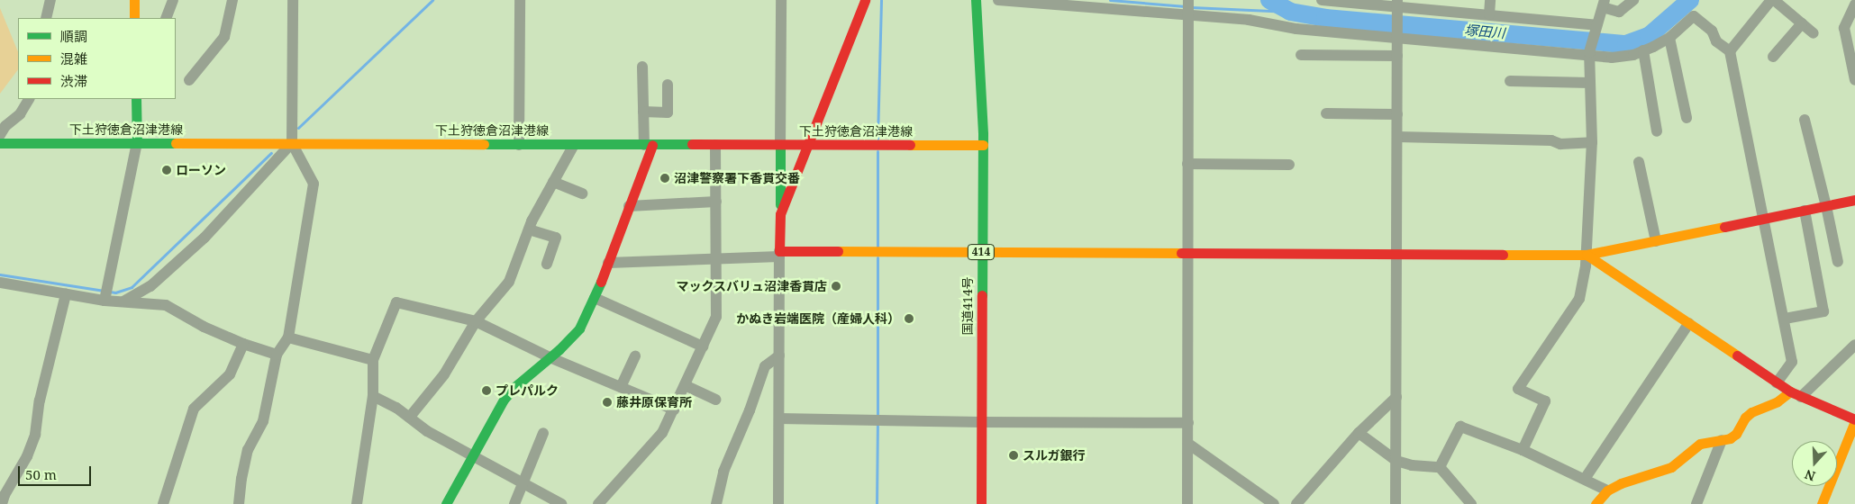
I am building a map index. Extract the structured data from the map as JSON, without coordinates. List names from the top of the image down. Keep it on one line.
{"streets":{"main road":["下土狩徳倉沼津港線","414","国道414号"]},"crossings":[["下土狩徳倉沼津港線","国道414号"]],"water":["塚田川"],"places":["ローソン","沼津警察署下香貫交番","マックスバリュ沼津香貫店","かぬき岩端医院（産婦人科）","プレパルク","藤井原保育所","スルガ銀行"],"legend":["順調","混雑","渋滞"],"scale_bar":"50 m","north":"bottom"}
